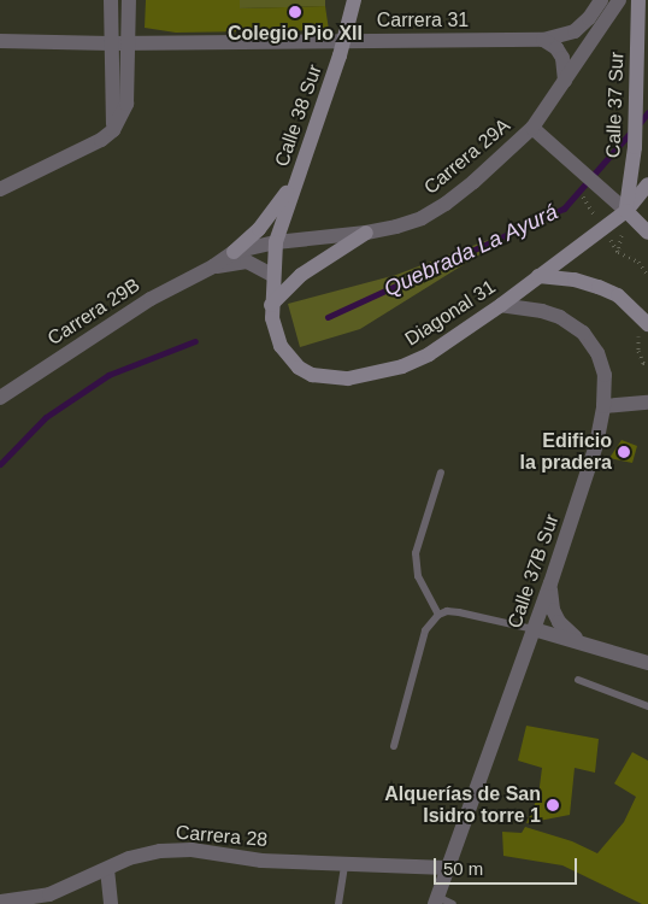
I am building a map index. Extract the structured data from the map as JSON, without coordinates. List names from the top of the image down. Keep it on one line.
{"streets":{"main road":["Calle 37 Sur","Calle 38 Sur","Diagonal 31"],"street":["Carrera 31","Carrera 29A","Carrera 29B","Calle 37B Sur","Carrera 28"]},"crossings":[["Carrera 31","Calle 38 Sur"],["Calle 37 Sur","Diagonal 31"],["Calle 38 Sur","Carrera 29A"],["Calle 38 Sur","Carrera 29B"],["Calle 38 Sur","Diagonal 31"],["Carrera 29A","Carrera 29B"],["Carrera 29A","Diagonal 31"],["Carrera 29B","Diagonal 31"],["Diagonal 31","Calle 37B Sur"],["Calle 37B Sur","Carrera 28"]],"water":["Quebrada La Ayurá"],"places":["Colegio Pio XII","Edificio la pradera","Alquerías de San Isidro torre 1"],"scale_bar":"50 m"}
